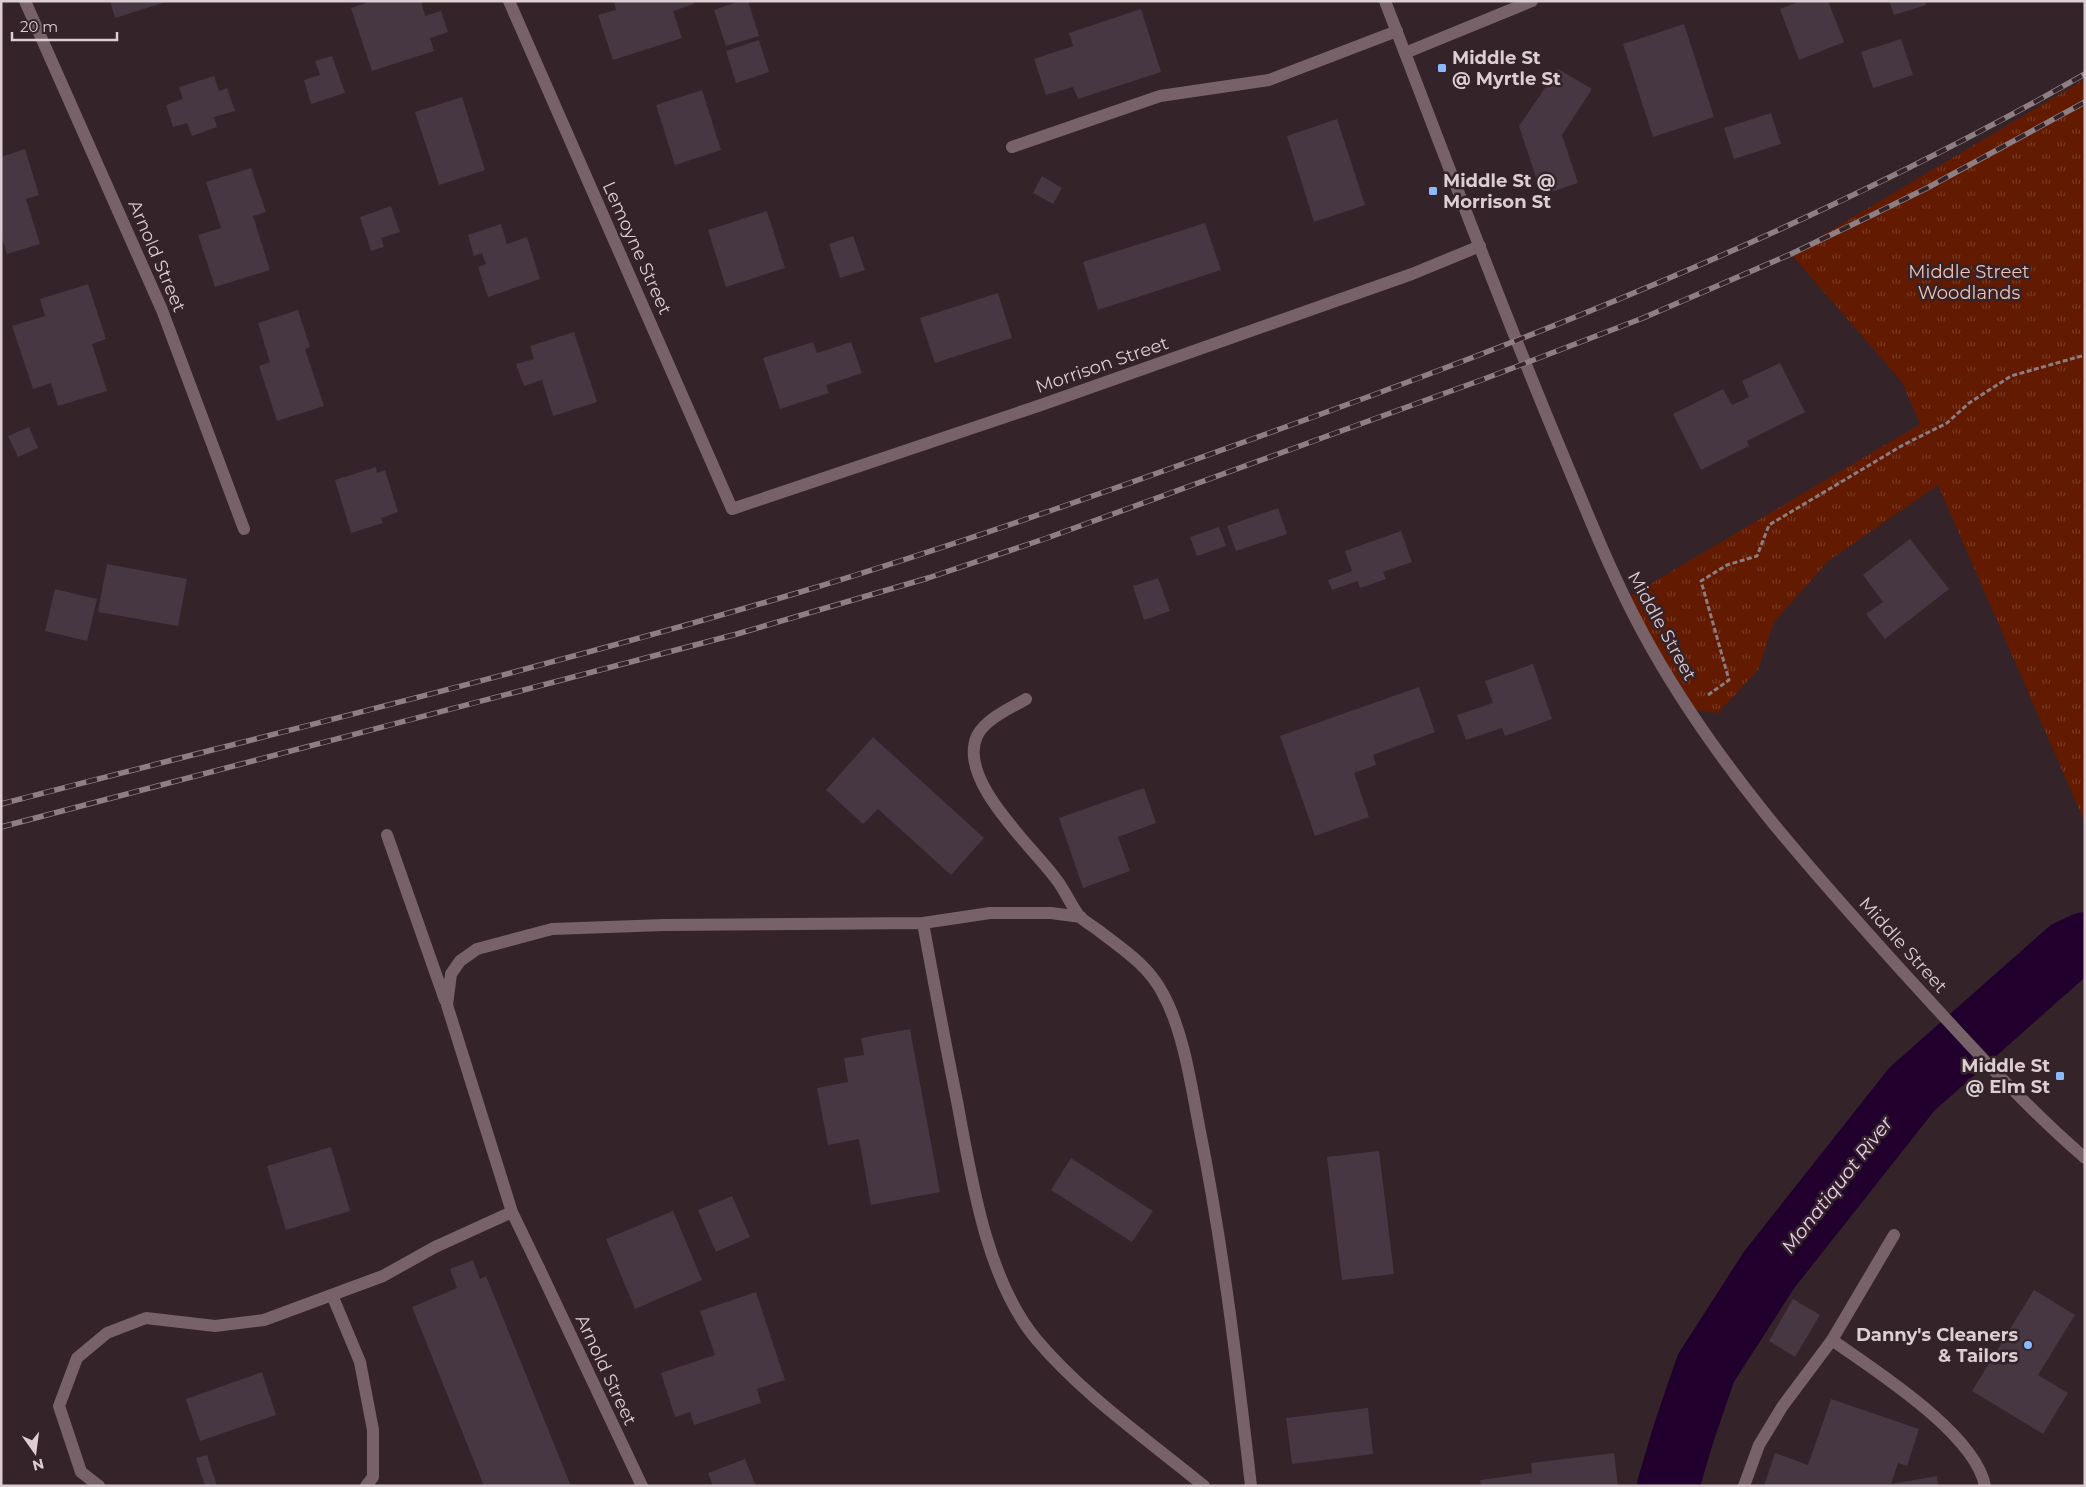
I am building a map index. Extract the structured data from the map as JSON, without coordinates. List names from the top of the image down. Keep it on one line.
{"streets":{"street":["Lemoyne Street","Arnold Street","Morrison Street","Middle Street"]},"crossings":[["Lemoyne Street","Morrison Street"],["Morrison Street","Middle Street"]],"water":["Monatiquot River"],"parks":["Middle Street Woodlands"],"places":{"transit":["Middle St @ Myrtle St","Middle St @ Morrison St","Middle St @ Elm St"],"other":["Danny's Cleaners & Tailors"]},"scale_bar":"20 m","north":"bottom"}
